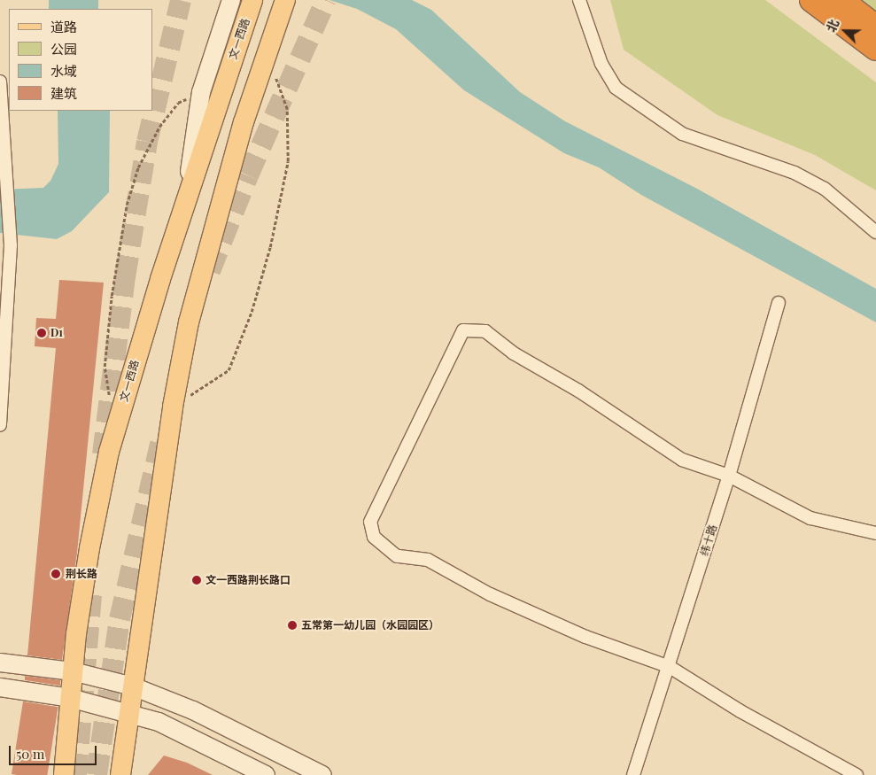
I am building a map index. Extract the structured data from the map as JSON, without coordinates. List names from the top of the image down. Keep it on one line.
{"streets":{"main road":["文一西路"],"street":["纬十路"]},"places":["D1","荆长路","文一西路荆长路口","五常第一幼儿园（水园园区）"],"legend":["道路","公园","水域","建筑"],"scale_bar":"50 m","north":"top left"}
